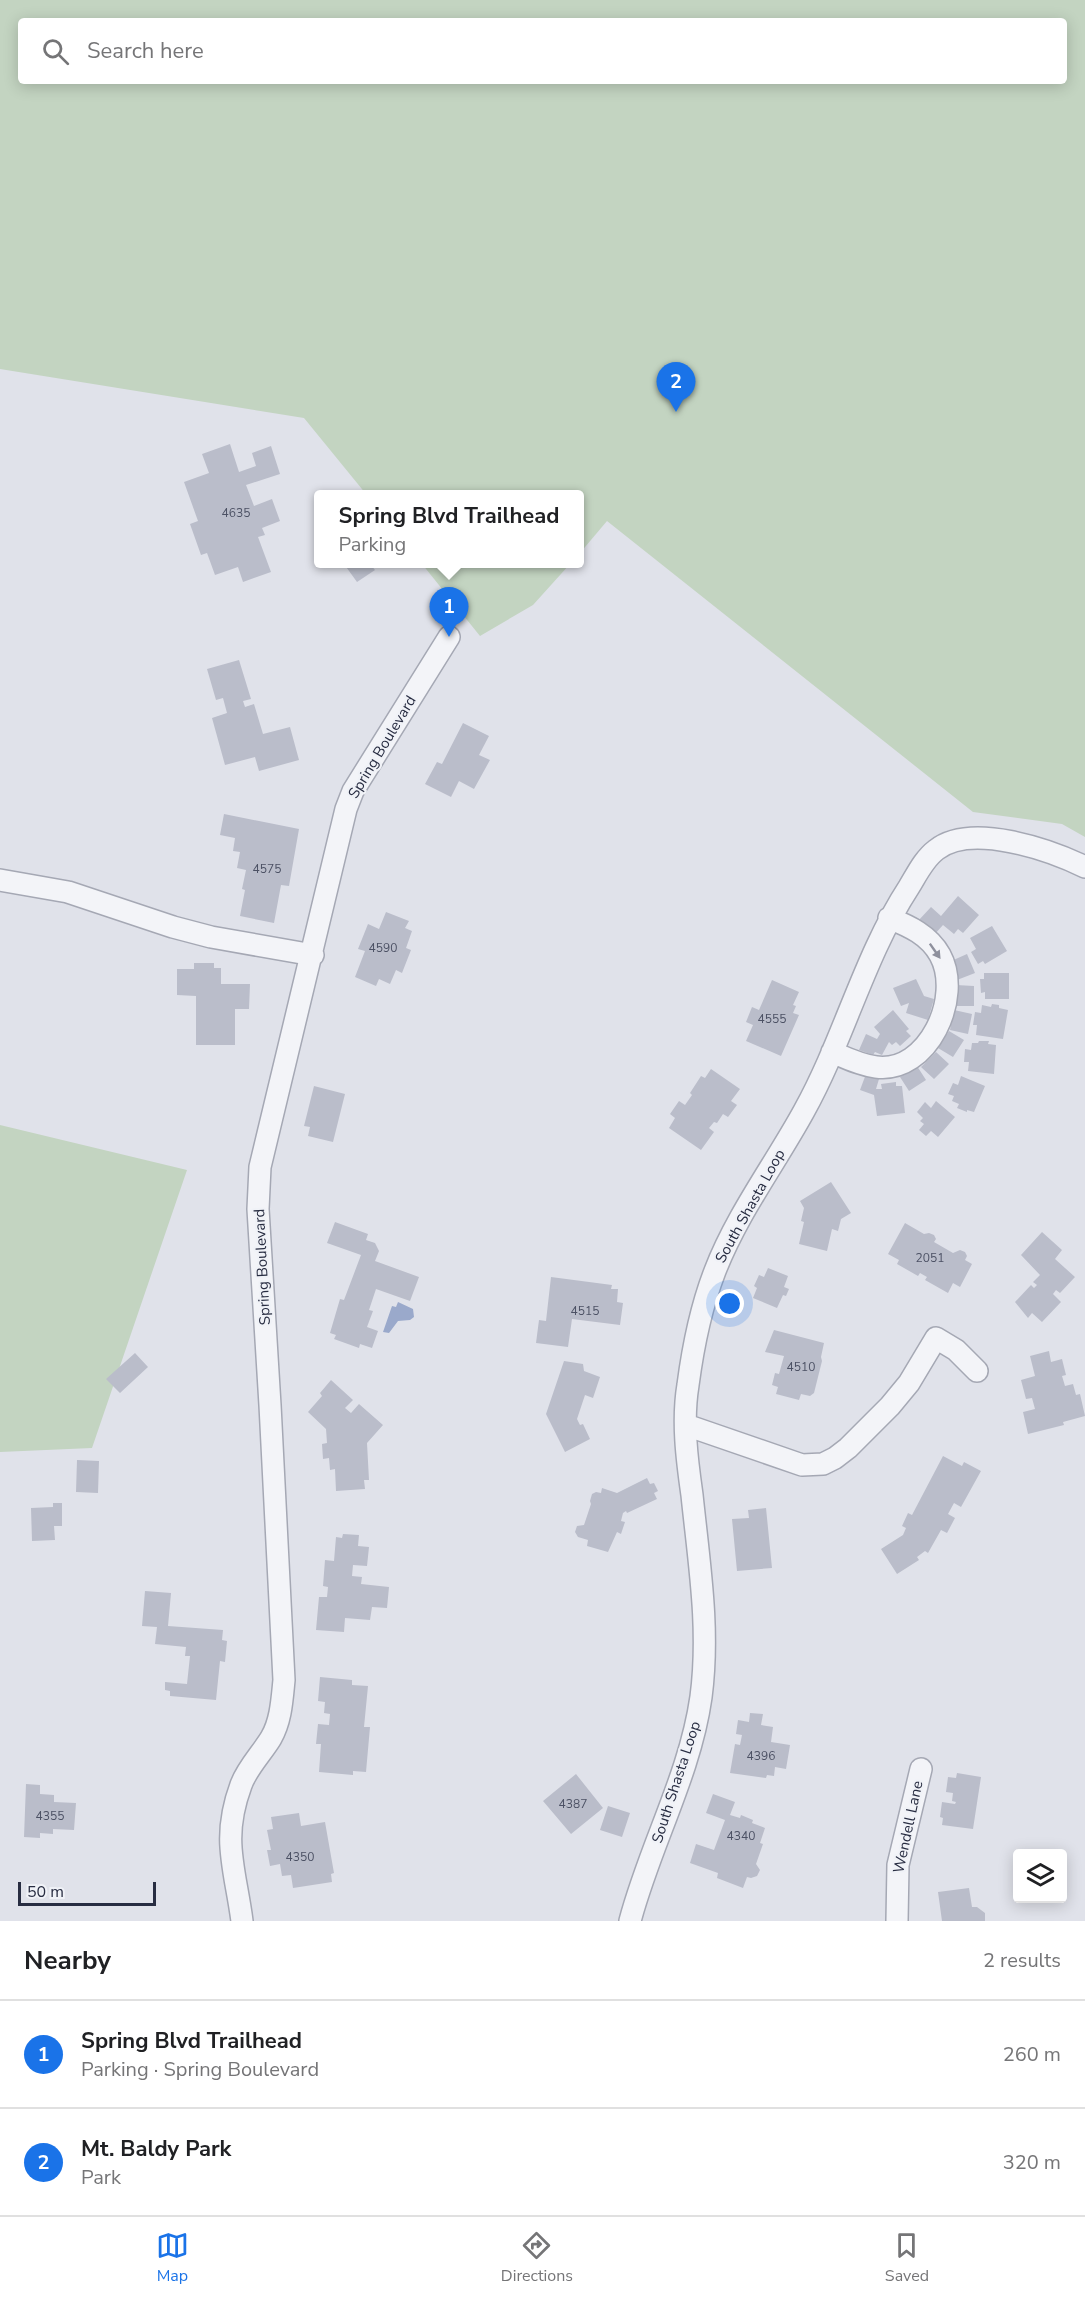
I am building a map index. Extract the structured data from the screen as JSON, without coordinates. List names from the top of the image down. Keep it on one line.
{"streets":{"street":["Spring Boulevard","South Shasta Loop","Wendell Lane"]},"house_numbers":["4635","4575","4590","4555","2051","4515","4510","4396","4387","4355","4340","4350"],"scale_bar":"50 m","page":{"search":"Search here","pins":["2","1"],"popup":["Spring Blvd Trailhead","Parking"],"scale":"50 m","heading":["Nearby","2 results"],"list":[{"mark":"1","name":"Spring Blvd Trailhead","note":"Parking · Spring Boulevard","value":"260 m"},{"mark":"2","name":"Mt. Baldy Park","note":"Park","value":"320 m"}],"nav":["Map","Directions","Saved"]}}
